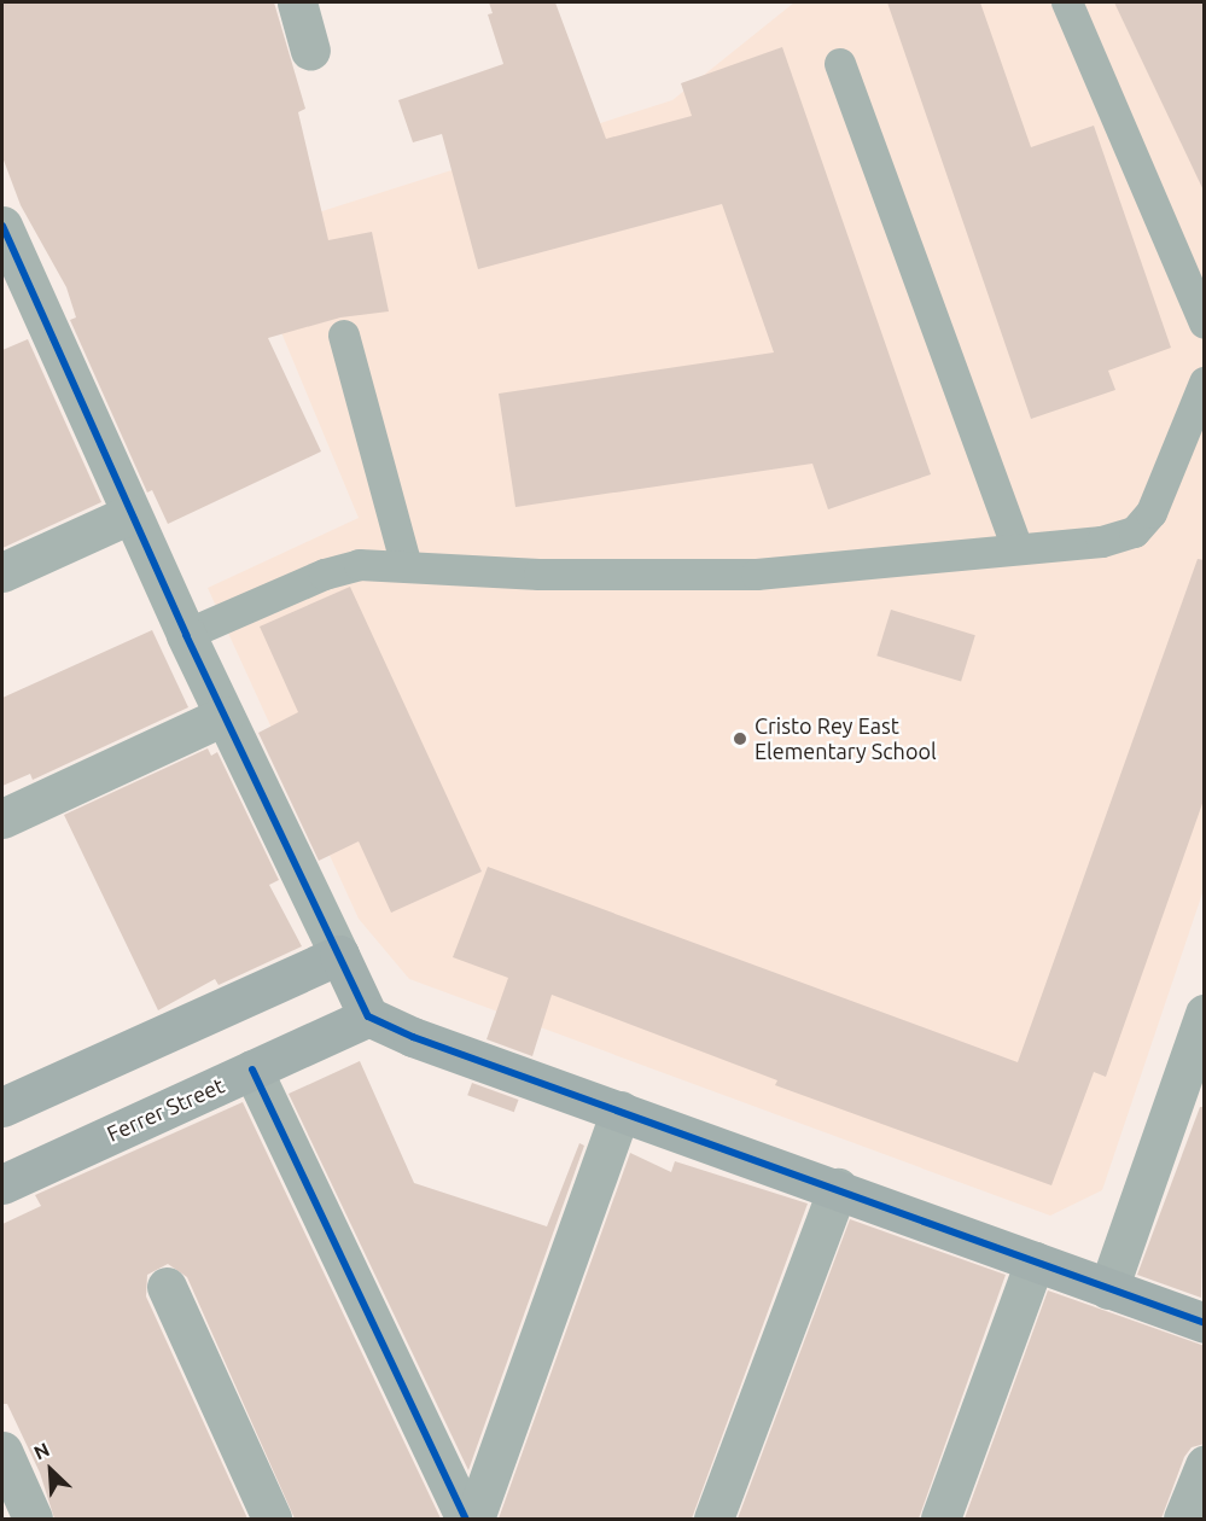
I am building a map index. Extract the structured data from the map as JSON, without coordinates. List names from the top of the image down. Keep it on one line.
{"streets":{"street":["Ferrer Street"]},"places":["Cristo Rey East Elementary School"],"north":"top left"}
